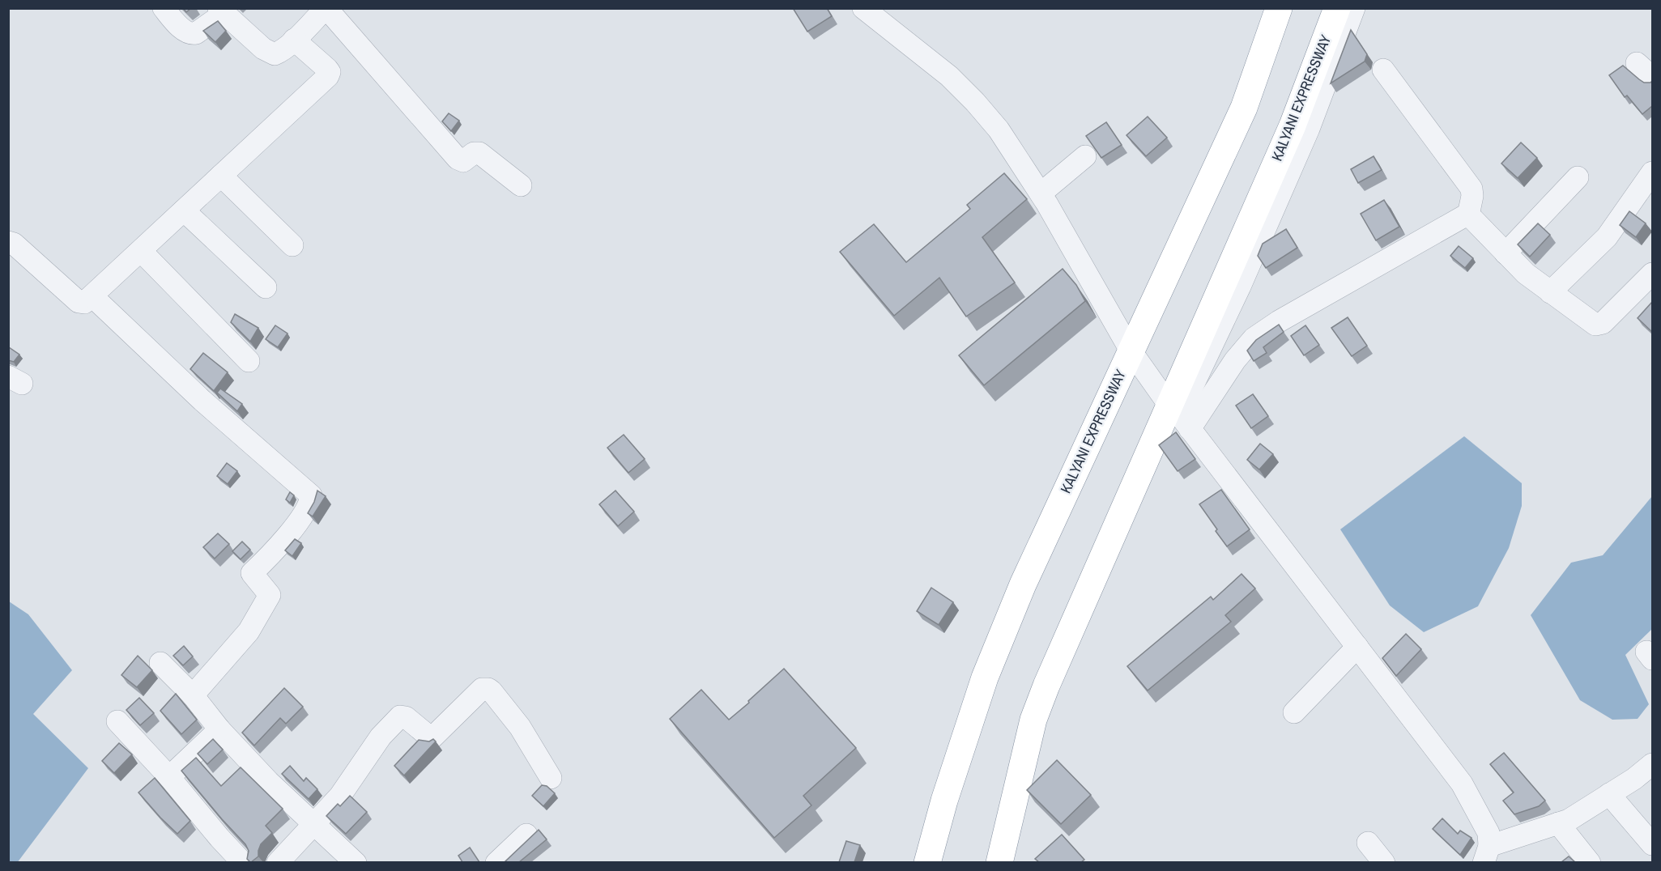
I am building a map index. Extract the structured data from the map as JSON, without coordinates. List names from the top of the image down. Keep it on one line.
{"streets":{"highway":["KALYANI EXPRESSWAY"]}}
